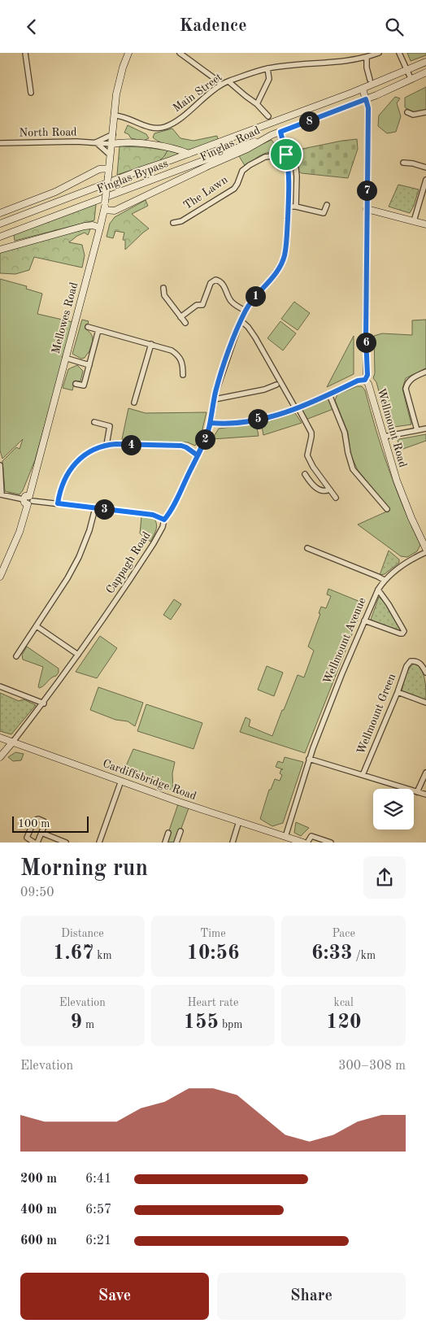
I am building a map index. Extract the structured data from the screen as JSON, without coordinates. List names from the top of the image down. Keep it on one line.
{"streets":{"main road":["Finglas Road","Finglas Bypass","Mellowes Road","Wellmount Road","Cappagh Road","Cardiffsbridge Road"],"street":["Main Street","North Road","The Lawn","Wellmount Avenue","Wellmount Green"]},"crossings":[["Main Street","Mellowes Road"],["North Road","Finglas Road"],["North Road","Mellowes Road"],["Finglas Road","Finglas Bypass"],["Finglas Road","Mellowes Road"],["Finglas Road","Wellmount Road"],["Finglas Road","Cappagh Road"],["The Lawn","Cappagh Road"],["Cappagh Road","Cardiffsbridge Road"],["Wellmount Avenue","Cardiffsbridge Road"]],"scale_bar":"100 m","page":{"header":"Kadence","pins":["8","7","1","6","5","2","4","3"],"scale":"100 m","heading":["Morning run","09:50"],"stats":[["Distance","1.67 km"],["Time","10:56"],["Pace","6:33 /km"],["Elevation","9 m"],["Heart rate","155 bpm"],["kcal","120"]],"chart":["Elevation","300–308 m"],"list":[{"name":"200 m","note":"6:41"},{"name":"400 m","note":"6:57"},{"name":"600 m","note":"6:21"}],"buttons":["Save","Share"]}}
